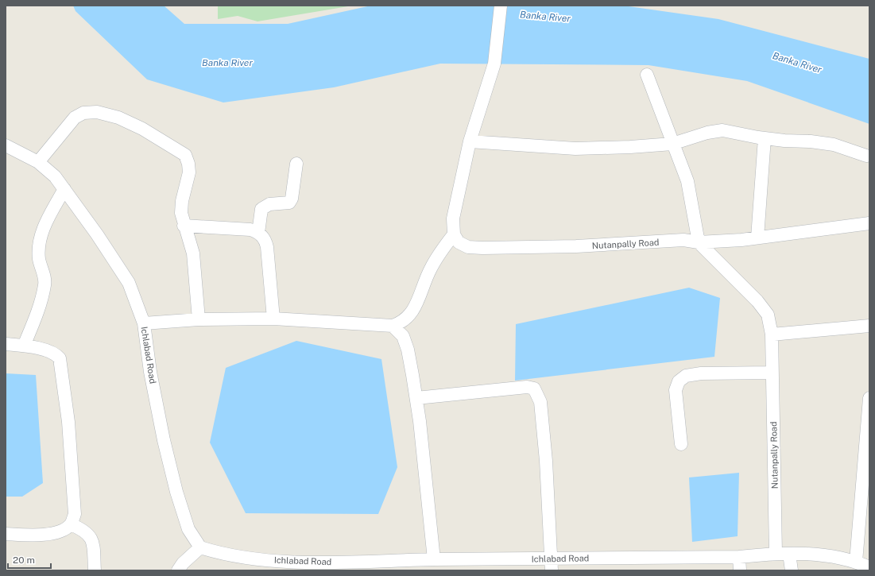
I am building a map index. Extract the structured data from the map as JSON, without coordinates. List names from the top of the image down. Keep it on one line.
{"streets":{"street":["Nutanpally Road","Ichlabad Road"]},"crossings":[["Nutanpally Road","Ichlabad Road"]],"water":["Banka River"],"scale_bar":"20 m"}
